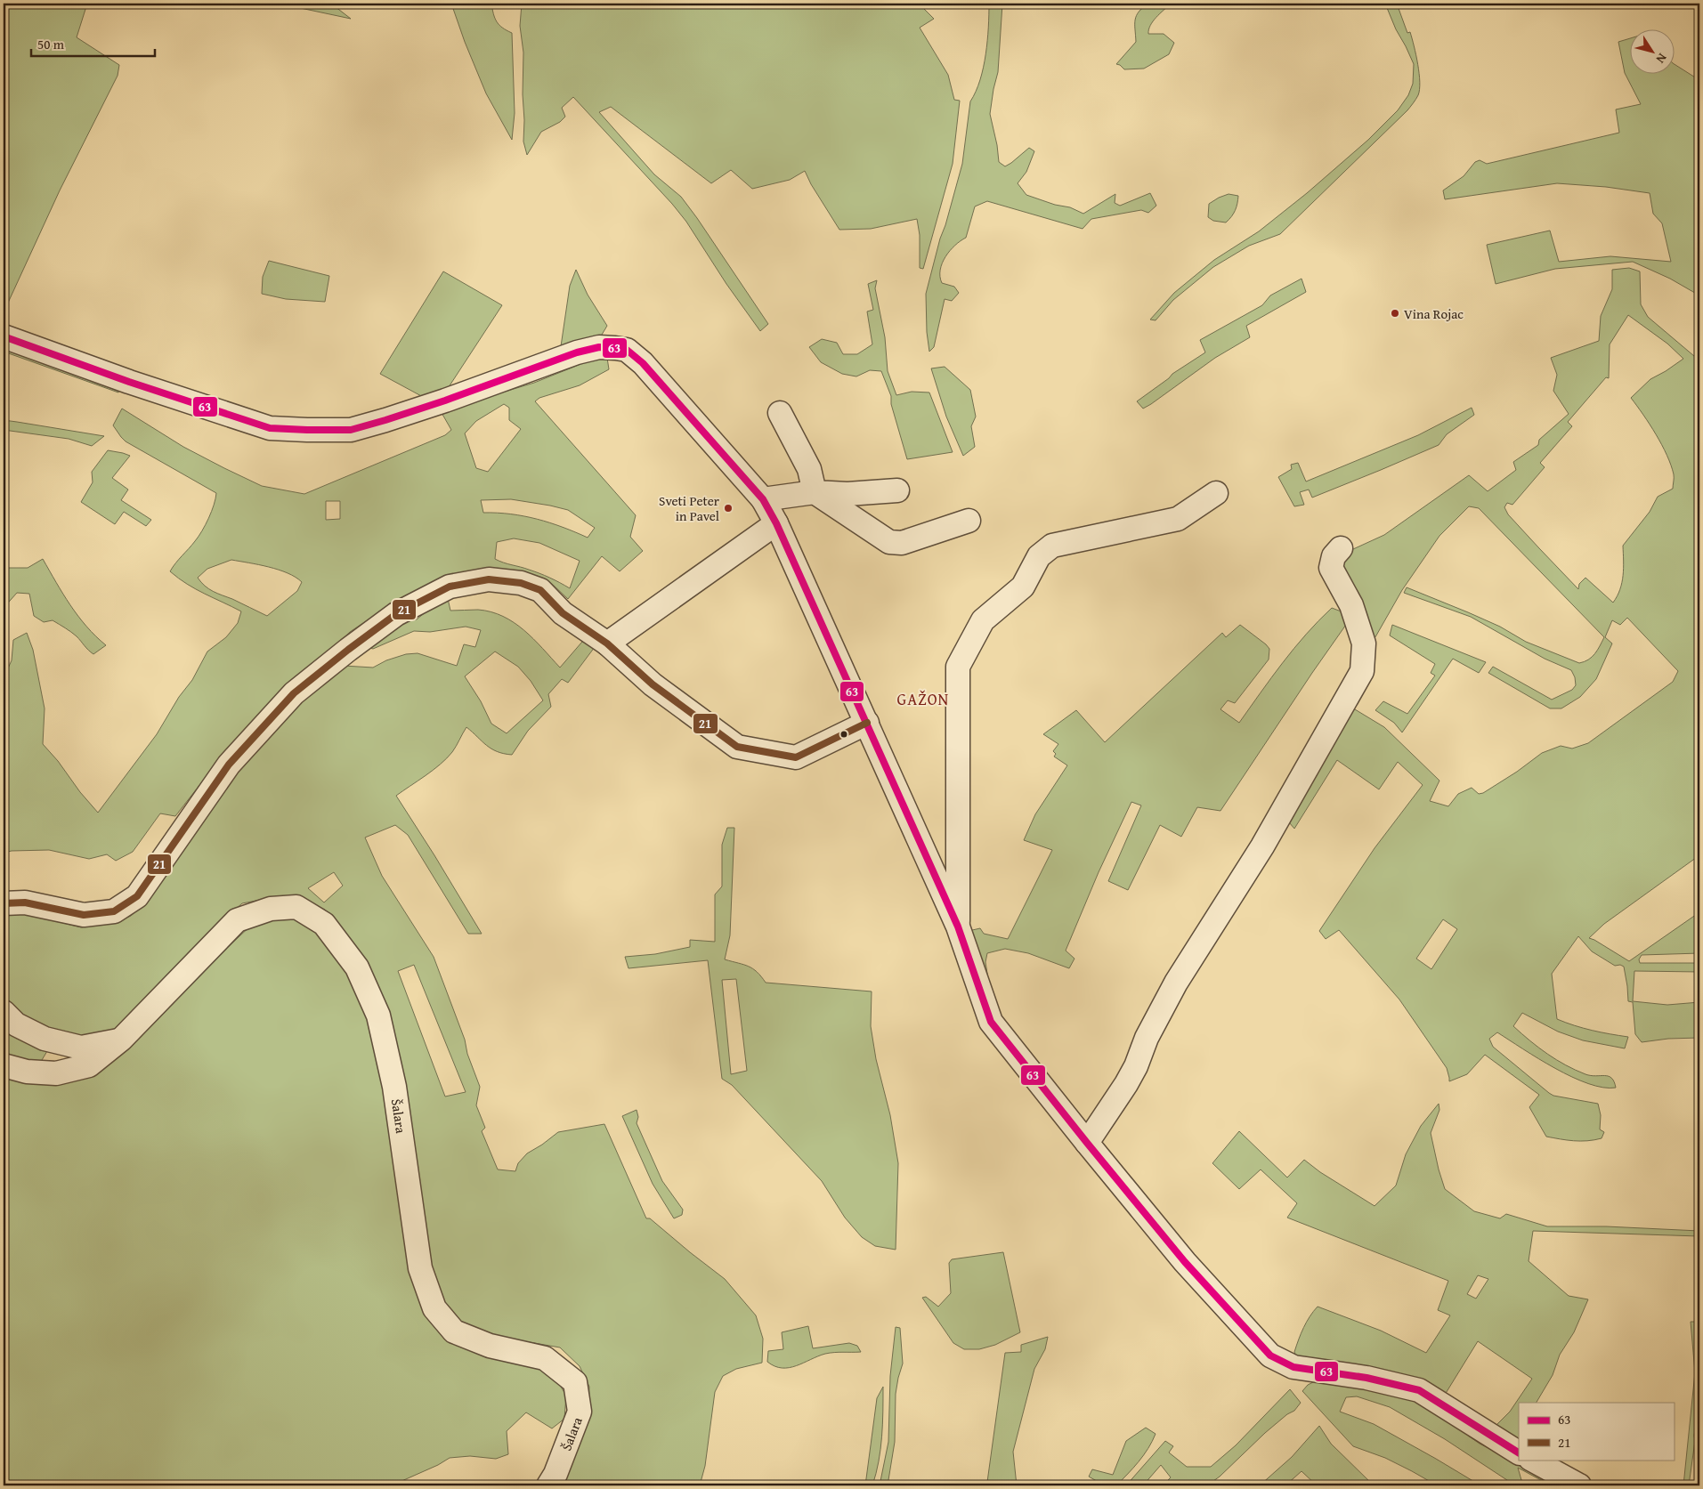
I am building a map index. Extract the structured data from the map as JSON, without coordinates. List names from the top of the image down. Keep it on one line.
{"streets":{"street":["Šalara"]},"districts":["GAŽON"],"places":["Vina Rojac","Sveti Peter in Pavel"],"lines":["transit line 63","transit line 21"],"legend":["63","21"],"scale_bar":"50 m","north":"bottom right"}
